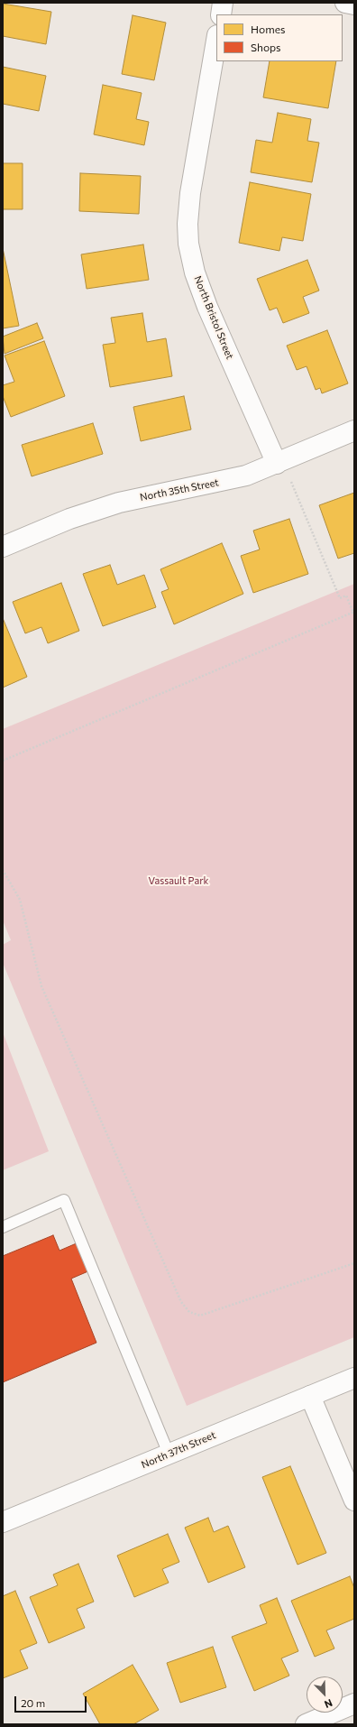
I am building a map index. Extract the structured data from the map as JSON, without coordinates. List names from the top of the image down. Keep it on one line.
{"streets":{"street":["North Bristol Street","North 35th Street","North 37th Street"]},"crossings":[["North Bristol Street","North 35th Street"]],"parks":["Vassault Park"],"legend":["Homes","Shops"],"scale_bar":"20 m","north":"bottom right"}
